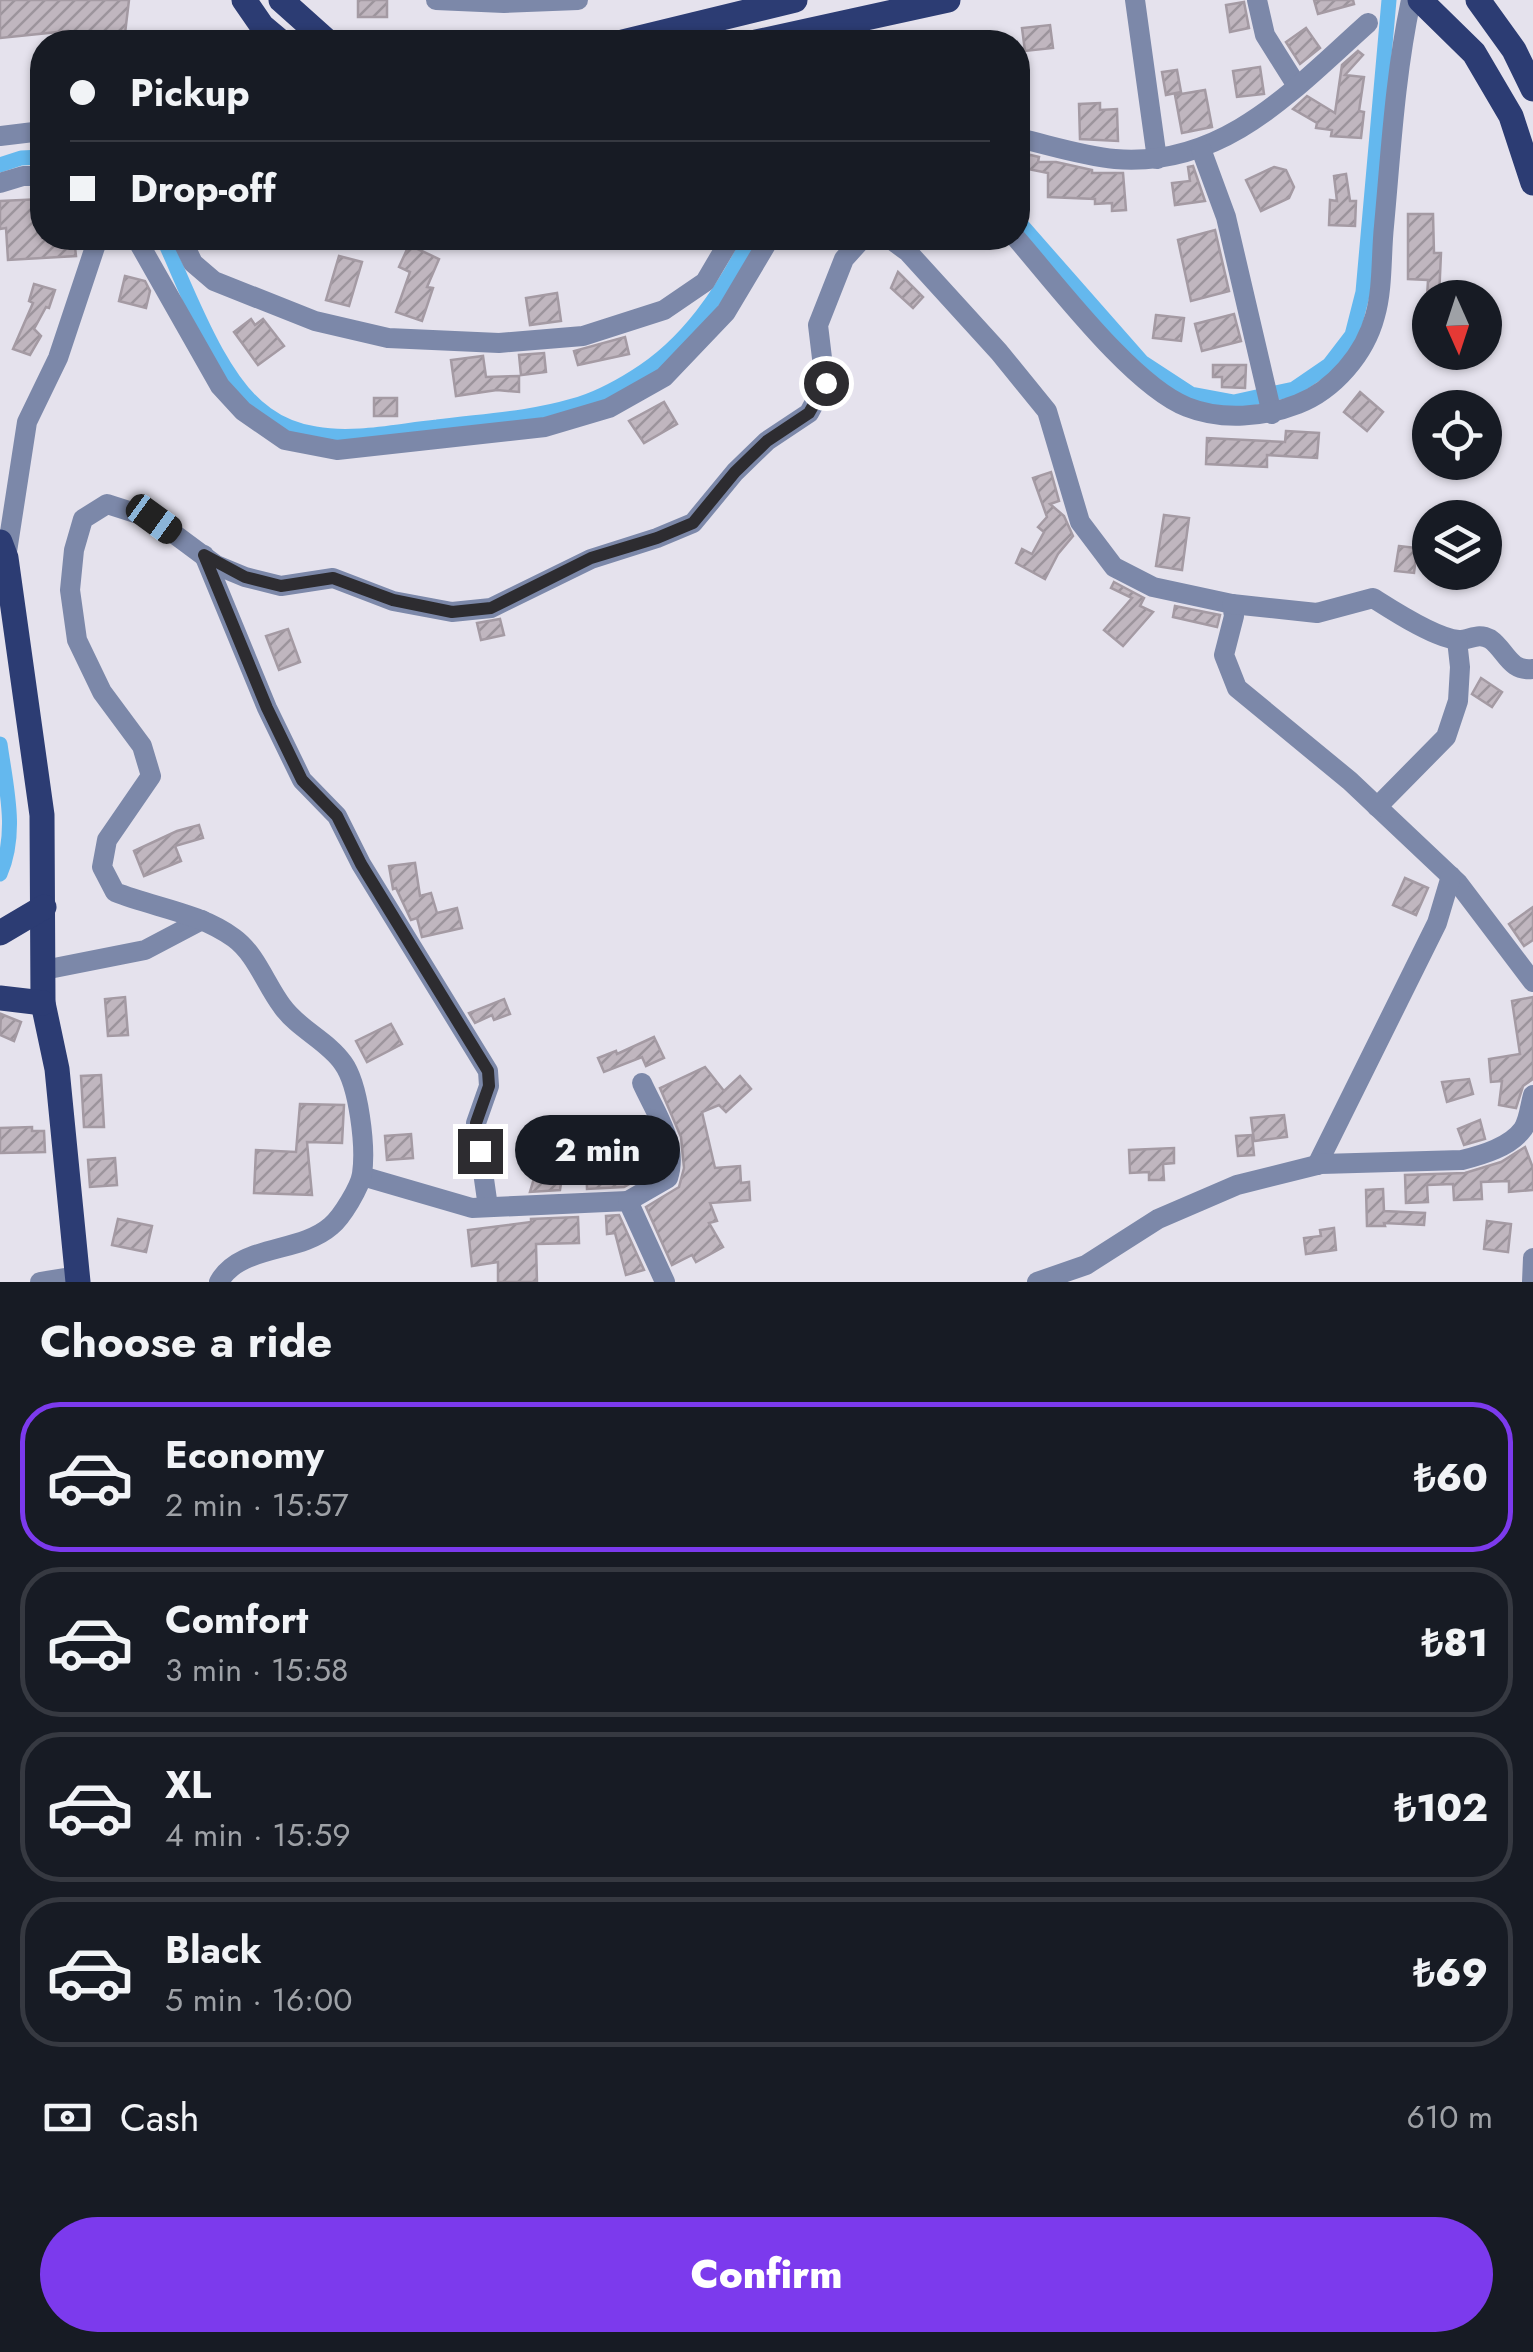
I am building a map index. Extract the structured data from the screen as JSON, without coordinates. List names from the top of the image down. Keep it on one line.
{"north":"bottom","page":{"banner":["Pickup","Drop-off"],"bubble":"2 min","heading":"Choose a ride","list":[{"name":"Economy","note":"2 min · 15:57","value":"₺60"},{"name":"Comfort","note":"3 min · 15:58","value":"₺81"},{"name":"XL","note":"4 min · 15:59","value":"₺102"},{"name":"Black","note":"5 min · 16:00","value":"₺69"}],"pay":["Cash","610 m"],"buttons":"Confirm"}}
